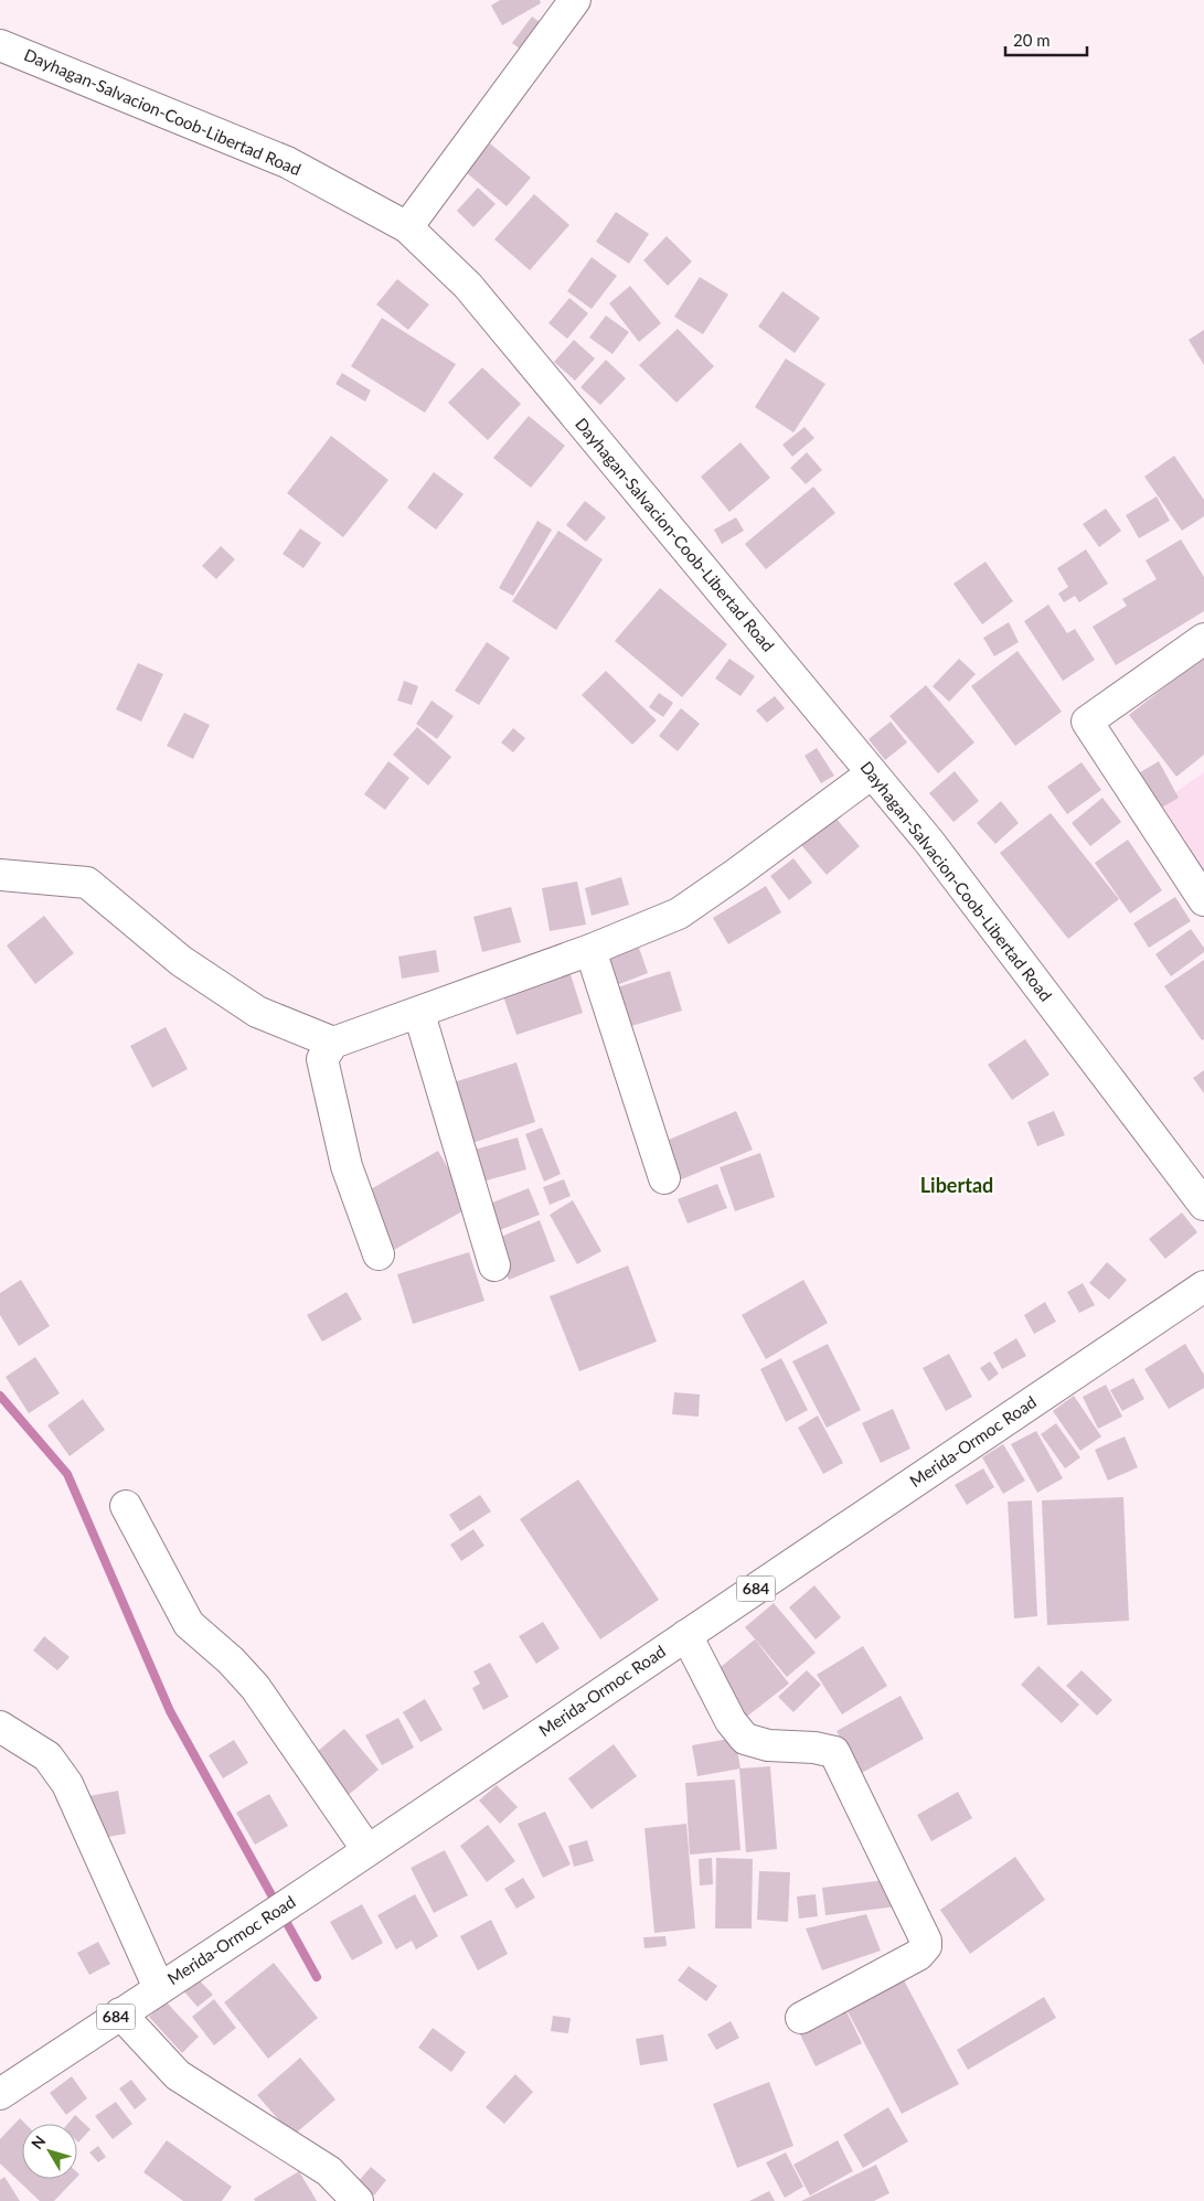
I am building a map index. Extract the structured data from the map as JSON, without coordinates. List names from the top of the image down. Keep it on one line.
{"streets":{"main road":["Dayhagan-Salvacion-Coob-Libertad Road","Merida-Ormoc Road","684"]},"districts":["Libertad"],"scale_bar":"20 m","north":"top left"}
